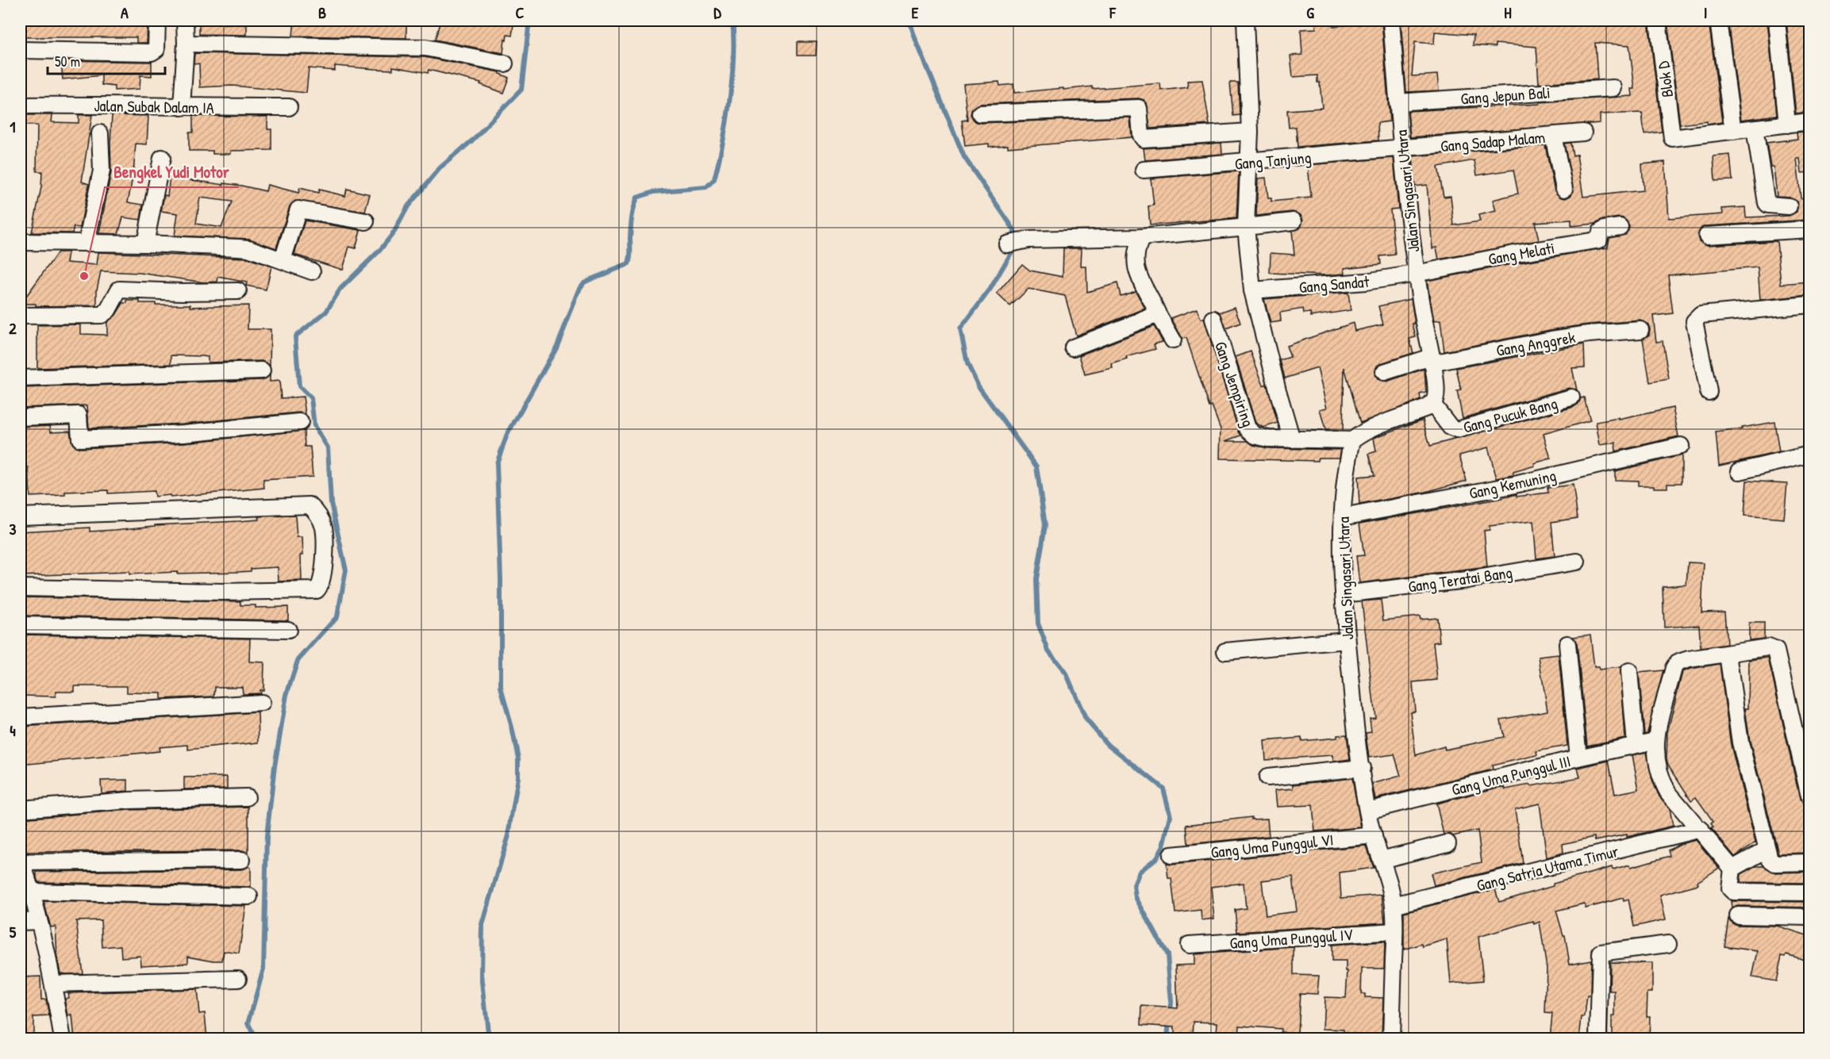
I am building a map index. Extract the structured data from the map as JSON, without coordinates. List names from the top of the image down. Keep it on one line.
{"streets":{"street":["Blok D","Gang Jepun Bali","Jalan Subak Dalam IA","Gang Sadap Malam","Gang Tanjung","Jalan Singasari Utara","Gang Melati","Gang Sandat","Gang Anggrek","Gang Jempiring","Gang Pucuk Bang","Gang Kemuning","Gang Teratai Bang","Gang Uma Punggul III","Gang Uma Punggul VI","Gang Satria Utama Timur","Gang Uma Punggul IV"]},"crossings":[["Gang Jepun Bali","Jalan Singasari Utara"],["Gang Sadap Malam","Gang Tanjung"],["Gang Sadap Malam","Jalan Singasari Utara"],["Gang Tanjung","Jalan Singasari Utara"],["Jalan Singasari Utara","Gang Melati"],["Jalan Singasari Utara","Gang Sandat"],["Jalan Singasari Utara","Gang Anggrek"],["Jalan Singasari Utara","Gang Jempiring"],["Jalan Singasari Utara","Gang Pucuk Bang"],["Jalan Singasari Utara","Gang Kemuning"],["Jalan Singasari Utara","Gang Teratai Bang"],["Jalan Singasari Utara","Gang Uma Punggul III"],["Jalan Singasari Utara","Gang Uma Punggul VI"],["Jalan Singasari Utara","Gang Satria Utama Timur"],["Jalan Singasari Utara","Gang Uma Punggul IV"],["Gang Melati","Gang Sandat"]],"places":["Bengkel Yudi Motor"],"scale_bar":"50 m","grid":{"columns":["A","B","C","D","E","F","G","H","I"],"rows":["1","2","3","4","5"]}}
